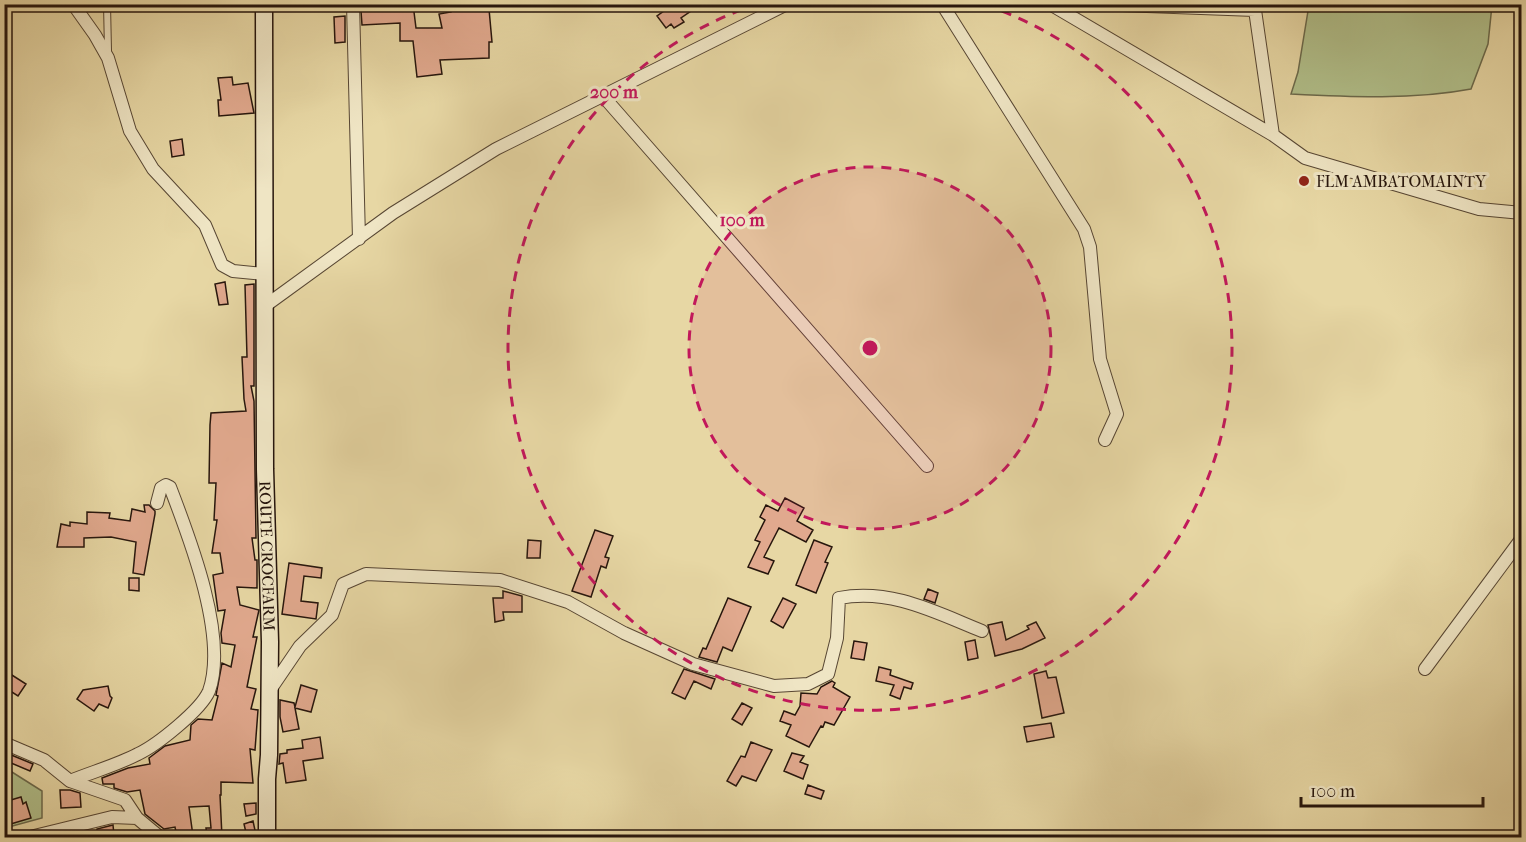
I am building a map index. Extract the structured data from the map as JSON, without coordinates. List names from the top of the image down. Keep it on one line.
{"streets":{"street":["ROUTE CROCFARM"]},"places":["FLM AMBATOMAINTY"],"scale_bar":"100 m","rings":["200 m","100 m"]}
